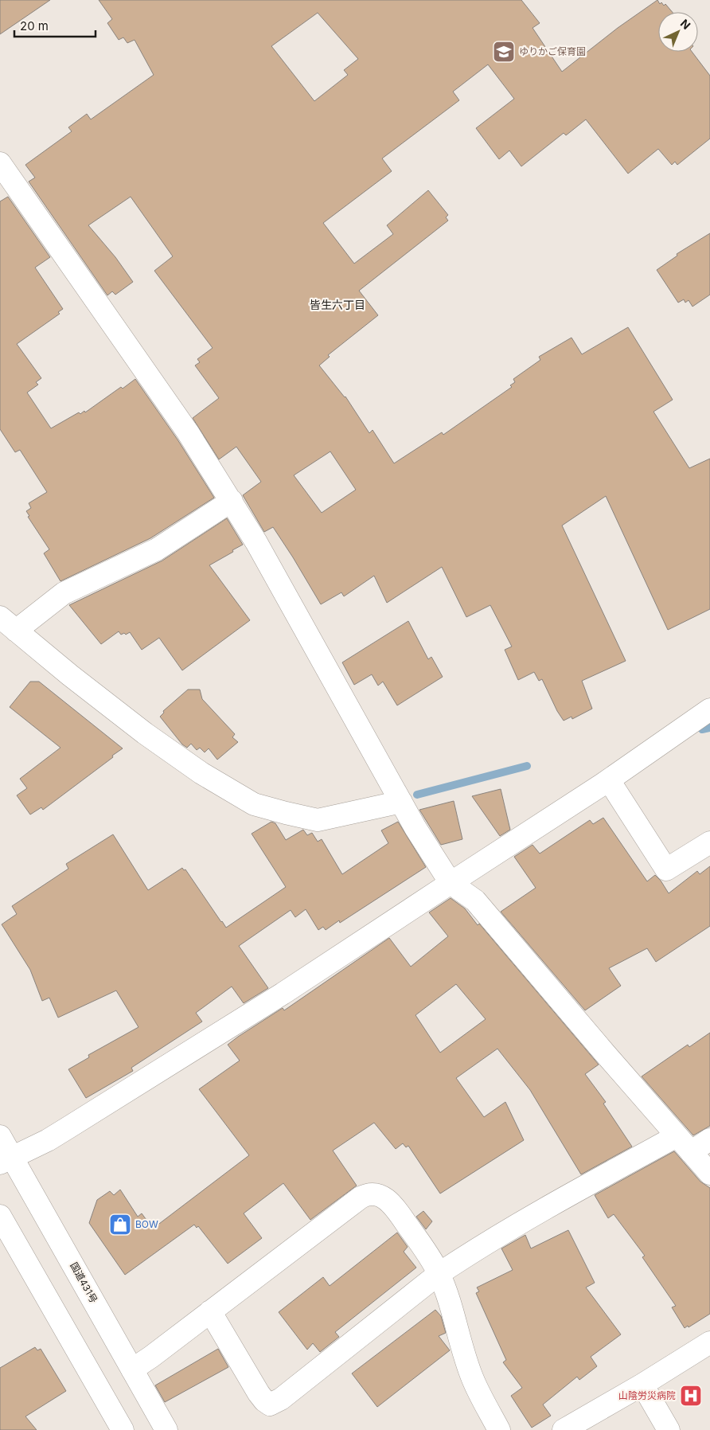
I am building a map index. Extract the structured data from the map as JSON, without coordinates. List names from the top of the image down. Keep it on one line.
{"streets":{"main road":["国道431号"]},"districts":["皆生六丁目"],"places":{"school or university":["ゆりかご保育園"],"shop":["BOW"],"hospital":["山陰労災病院"]},"scale_bar":"20 m","north":"top right"}
